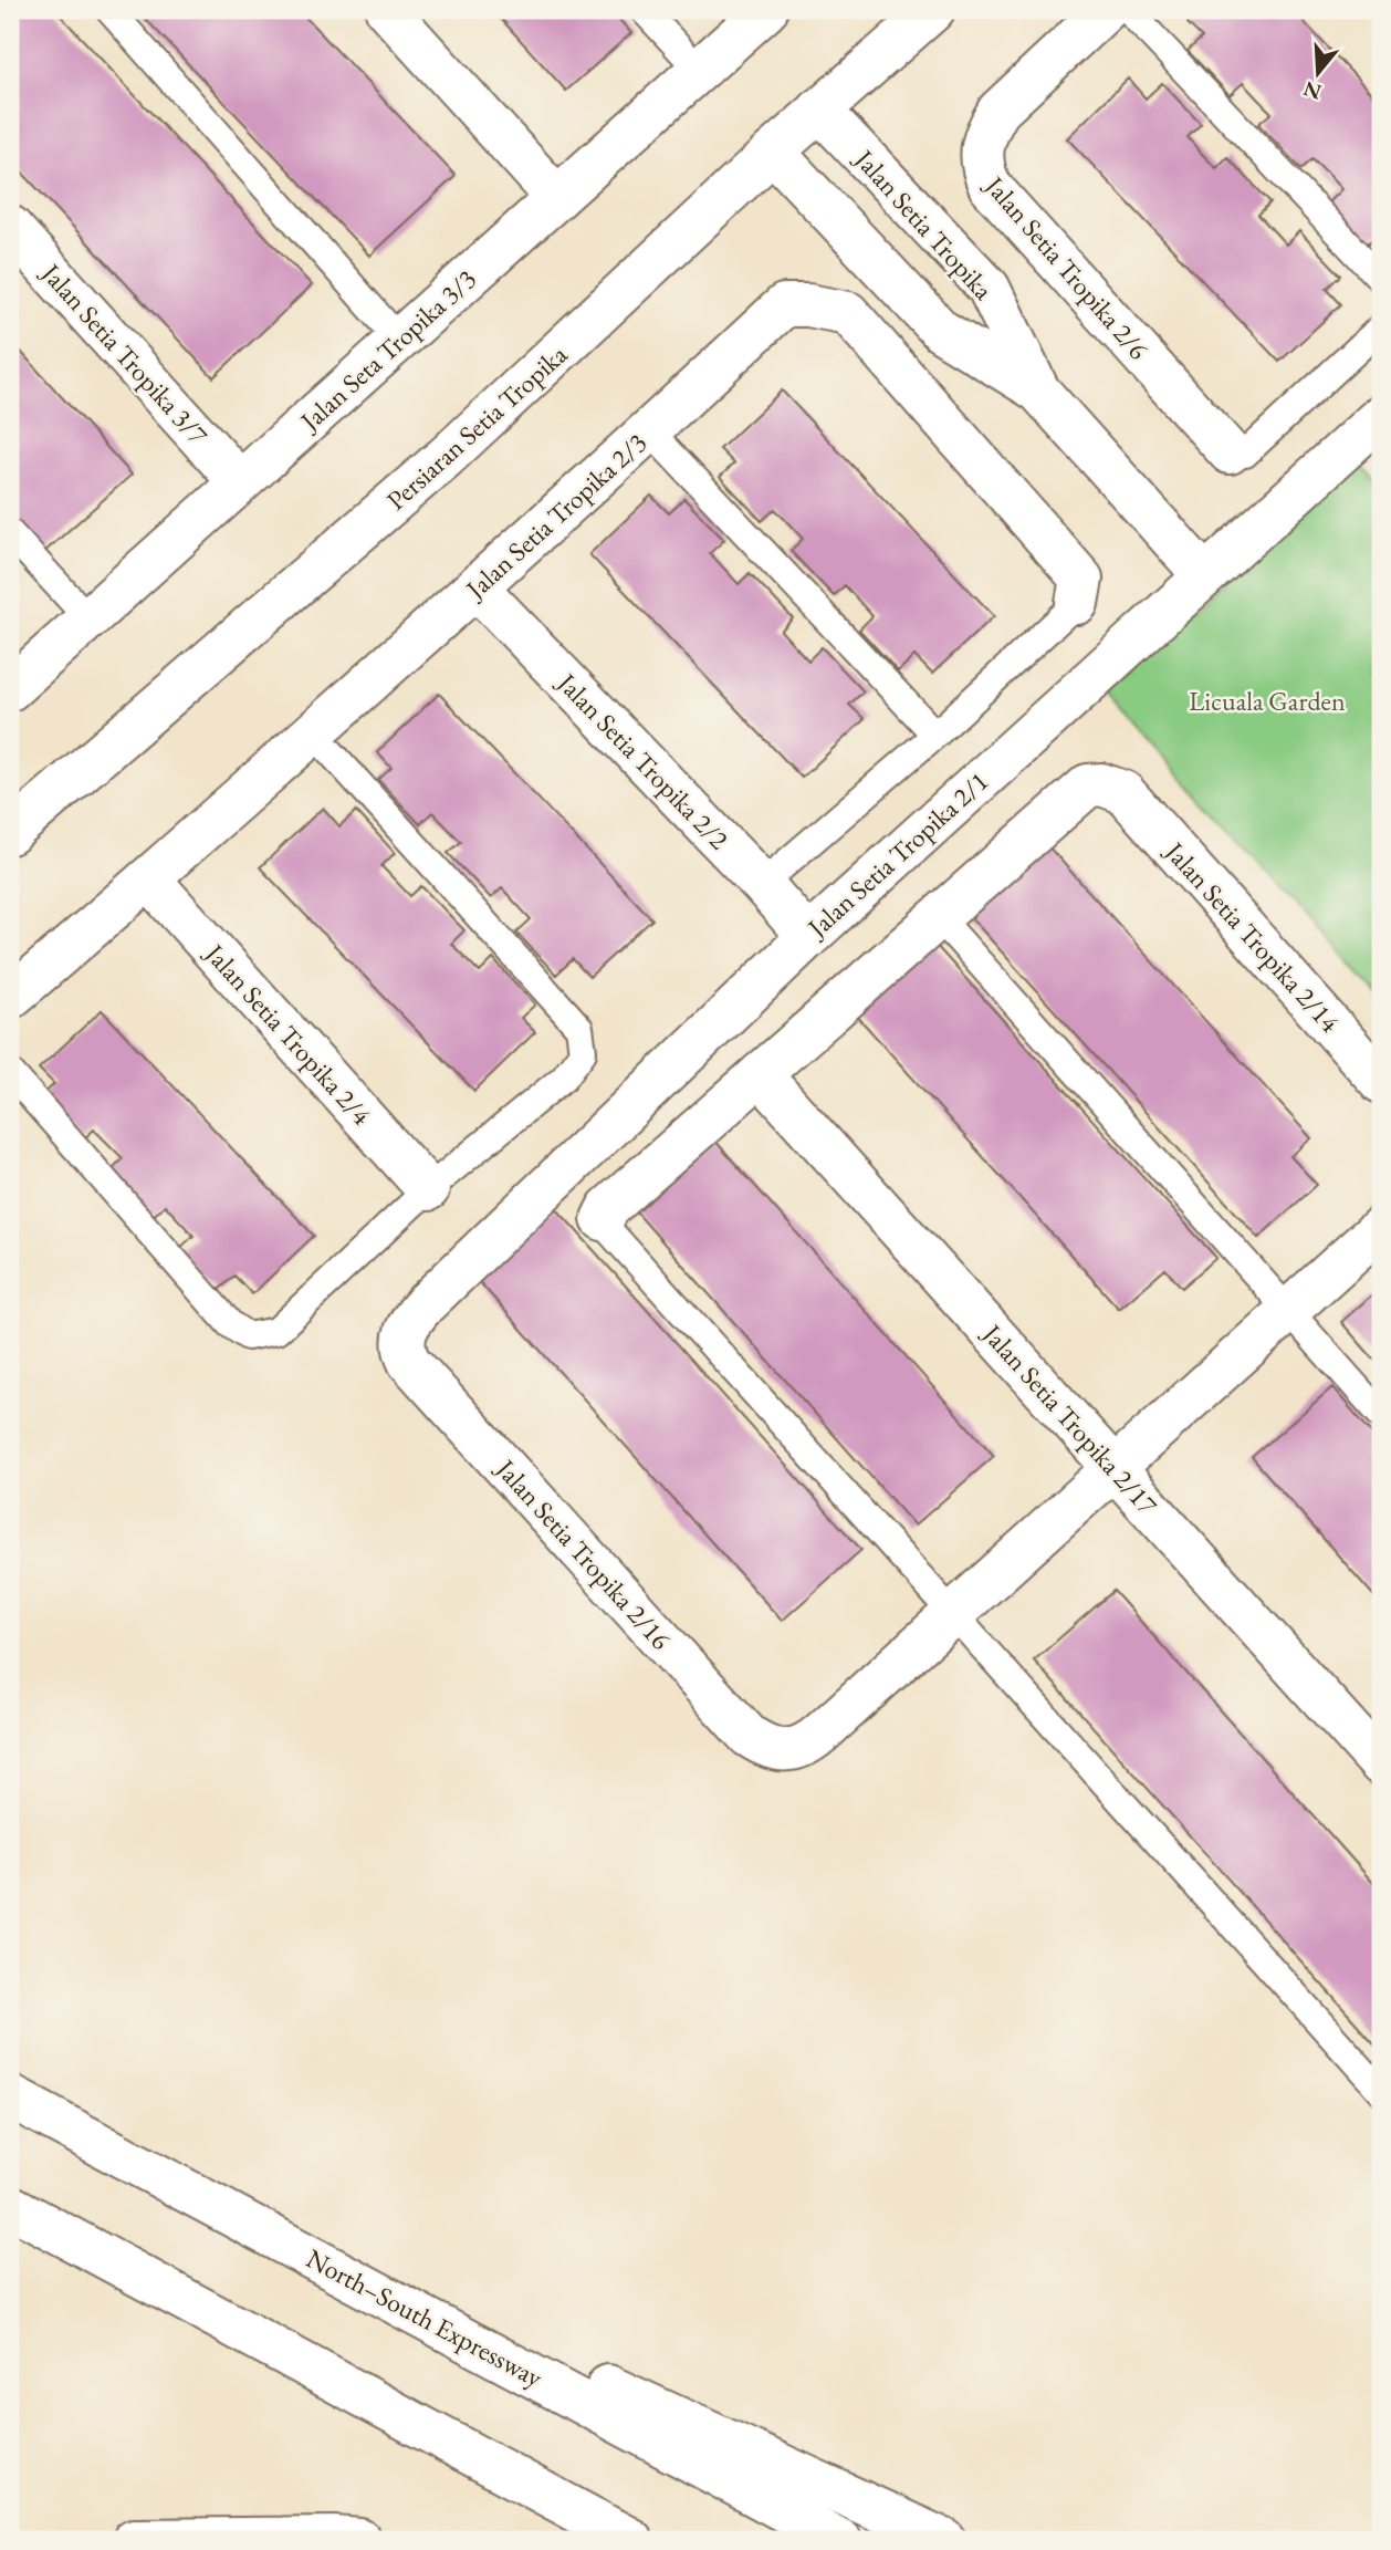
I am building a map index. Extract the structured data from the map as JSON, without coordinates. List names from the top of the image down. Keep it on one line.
{"streets":{"main road":["Jalan Setia Tropika","Jalan Setia Tropika 2/6","Jalan Seta Tropika 3/3","Jalan Setia Tropika 3/7","Persiaran Setia Tropika","Jalan Setia Tropika 2/3","Jalan Setia Tropika 2/2","Jalan Setia Tropika 2/1","Jalan Setia Tropika 2/14","Jalan Setia Tropika 2/4","Jalan Setia Tropika 2/17","Jalan Setia Tropika 2/16","North–South Expressway"]},"crossings":[["Jalan Setia Tropika","Persiaran Setia Tropika"],["Jalan Setia Tropika","Jalan Setia Tropika 2/1"],["Jalan Seta Tropika 3/3","Jalan Setia Tropika 3/7"],["Jalan Setia Tropika 2/3","Jalan Setia Tropika 2/2"],["Jalan Setia Tropika 2/3","Jalan Setia Tropika 2/4"],["Jalan Setia Tropika 2/2","Jalan Setia Tropika 2/1"],["Jalan Setia Tropika 2/1","Jalan Setia Tropika 2/16"],["Jalan Setia Tropika 2/17","Jalan Setia Tropika 2/16"]],"parks":["Licuala Garden"],"north":"bottom"}
